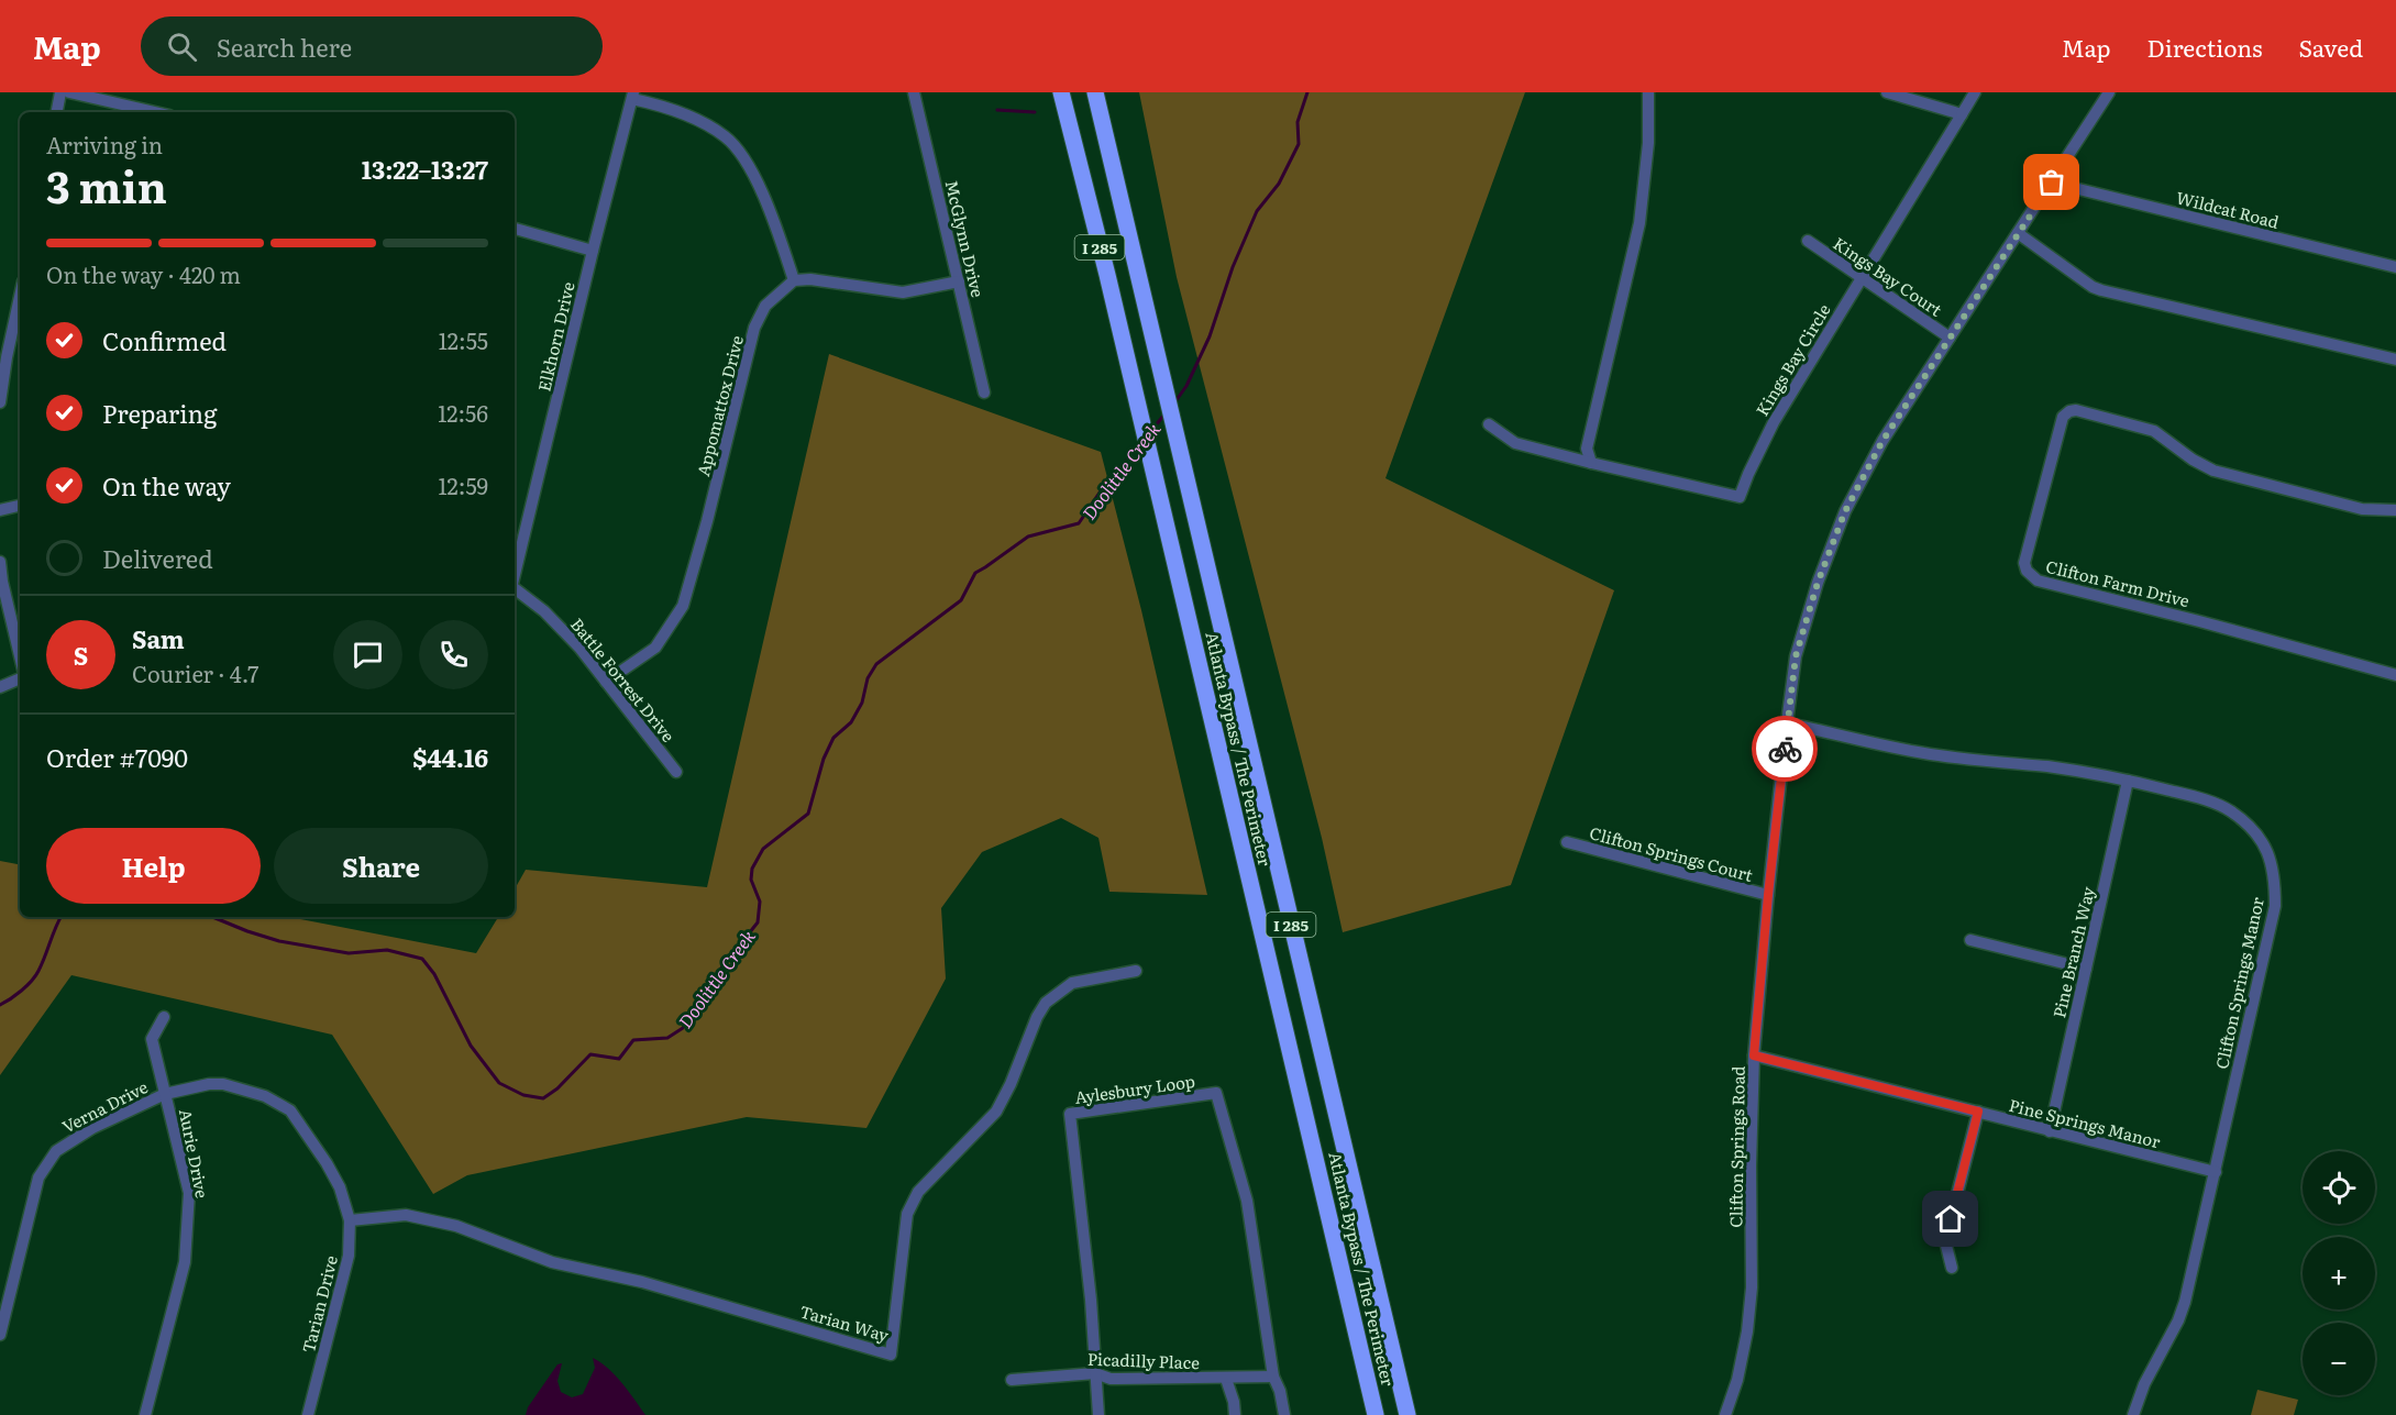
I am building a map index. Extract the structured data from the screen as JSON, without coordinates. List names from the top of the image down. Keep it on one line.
{"streets":{"highway":["I 285","Atlanta Bypass / The Perimeter"],"street":["Wildcat Road","McGlynn Drive","Kings Bay Court","Elkhorn Drive","Kings Bay Circle","Appomattox Drive","Clifton Farm Drive","Battle Forrest Drive","Clifton Springs Court","Pine Branch Way","Clifton Springs Manor","Aylesbury Loop","Verna Drive","Pine Springs Manor","Clifton Springs Road","Aurie Drive","Tarian Drive","Tarian Way","Picadilly Place"]},"crossings":[["Wildcat Road","Clifton Springs Road"],["Kings Bay Court","Kings Bay Circle"],["Kings Bay Court","Clifton Springs Road"],["Appomattox Drive","Battle Forrest Drive"],["Clifton Springs Court","Clifton Springs Road"],["Pine Branch Way","Clifton Springs Manor"],["Pine Branch Way","Pine Springs Manor"],["Clifton Springs Manor","Pine Springs Manor"],["Clifton Springs Manor","Clifton Springs Road"],["Aylesbury Loop","Picadilly Place"],["Verna Drive","Aurie Drive"],["Verna Drive","Tarian Drive"],["Pine Springs Manor","Clifton Springs Road"],["Aurie Drive","Tarian Drive"],["Tarian Drive","Tarian Way"]],"water":["Doolittle Creek"],"page":{"header":"Map","search":"Search here","nav":["Map","Directions","Saved"],"heading":["3 min","Arriving in","13:22–13:27"],"panel":["Sam","Courier · 4.7","Order #7090","$44.16"],"bar":"On the way · 420 m","list":[["Confirmed","12:55"],["Preparing","12:56"],["On the way","12:59"],"Delivered"],"round":"S","buttons":["Help","Share"],"map_buttons":["+","−"]}}
